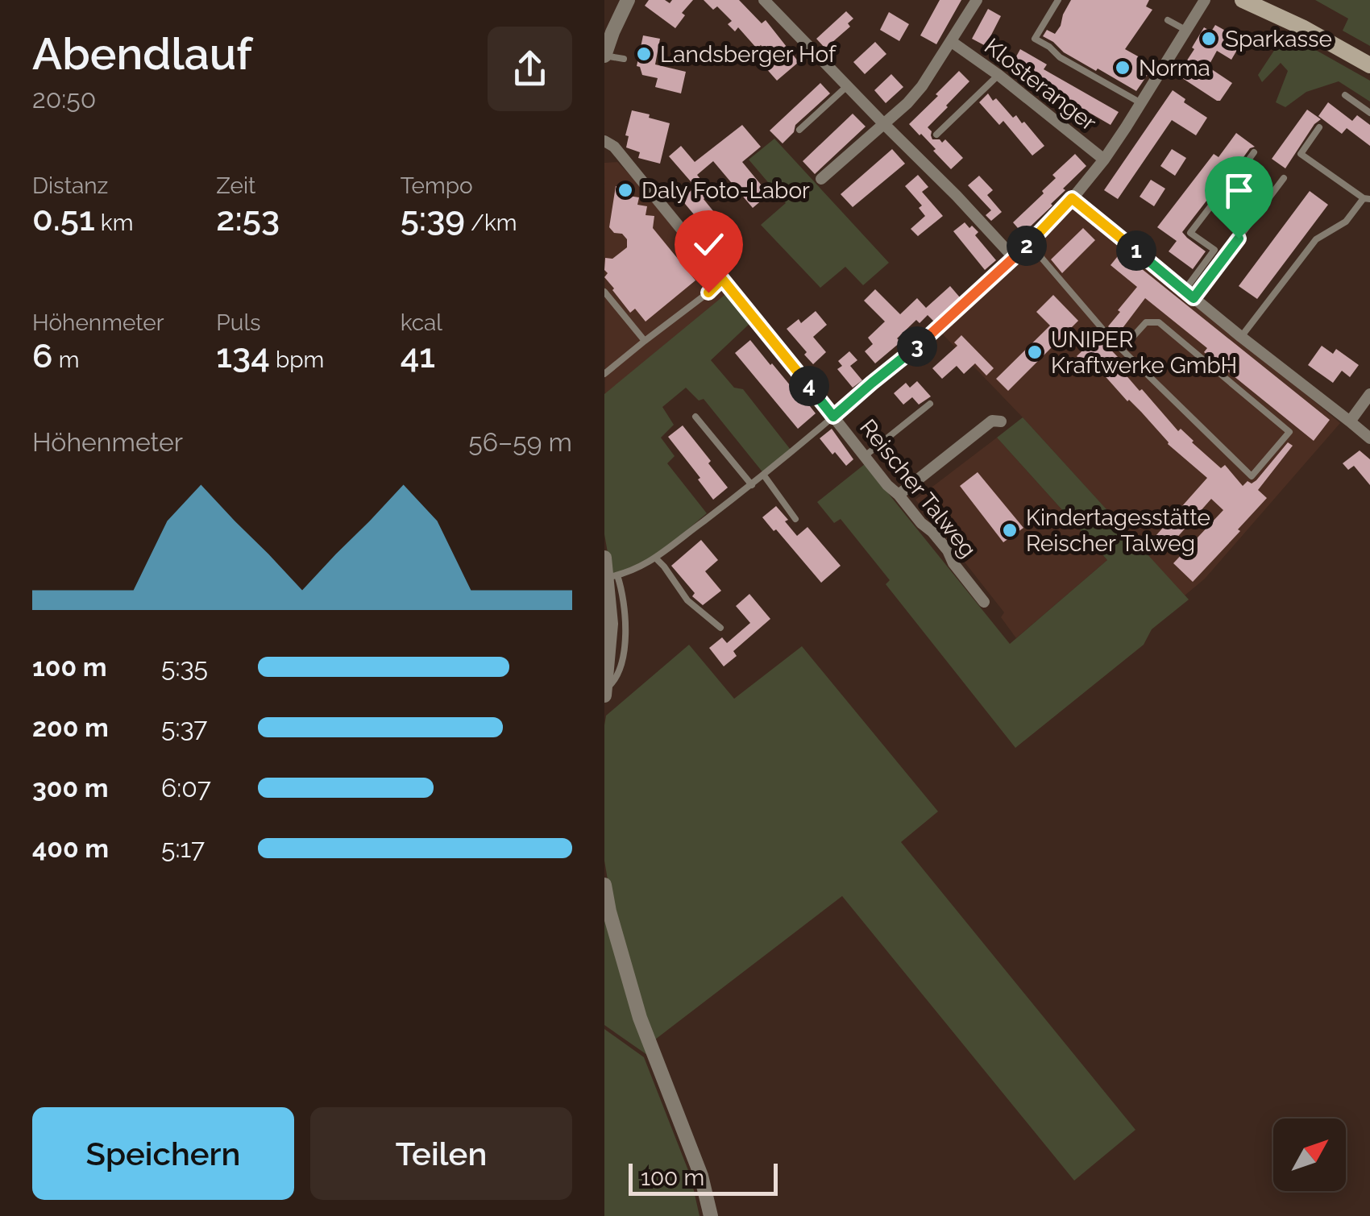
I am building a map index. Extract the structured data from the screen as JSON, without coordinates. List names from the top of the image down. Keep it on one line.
{"streets":{"street":["Klosteranger","Reischer Talweg"]},"places":["Sparkasse","Landsberger Hof","Norma","Daly Foto-Labor","UNIPER Kraftwerke GmbH","Kindertagesstätte Reischer Talweg"],"scale_bar":"100 m","north":"top right","page":{"heading":["Abendlauf","20:50"],"stats":[["Distanz","0.51 km"],["Zeit","2:53"],["Tempo","5:39 /km"],["Höhenmeter","6 m"],["Puls","134 bpm"],["kcal","41"]],"pins":["2","1","3","4"],"chart":["Höhenmeter","56–59 m"],"list":[{"name":"100 m","note":"5:35"},{"name":"200 m","note":"5:37"},{"name":"300 m","note":"6:07"},{"name":"400 m","note":"5:17"}],"buttons":["Speichern","Teilen"],"scale":"100 m"}}
